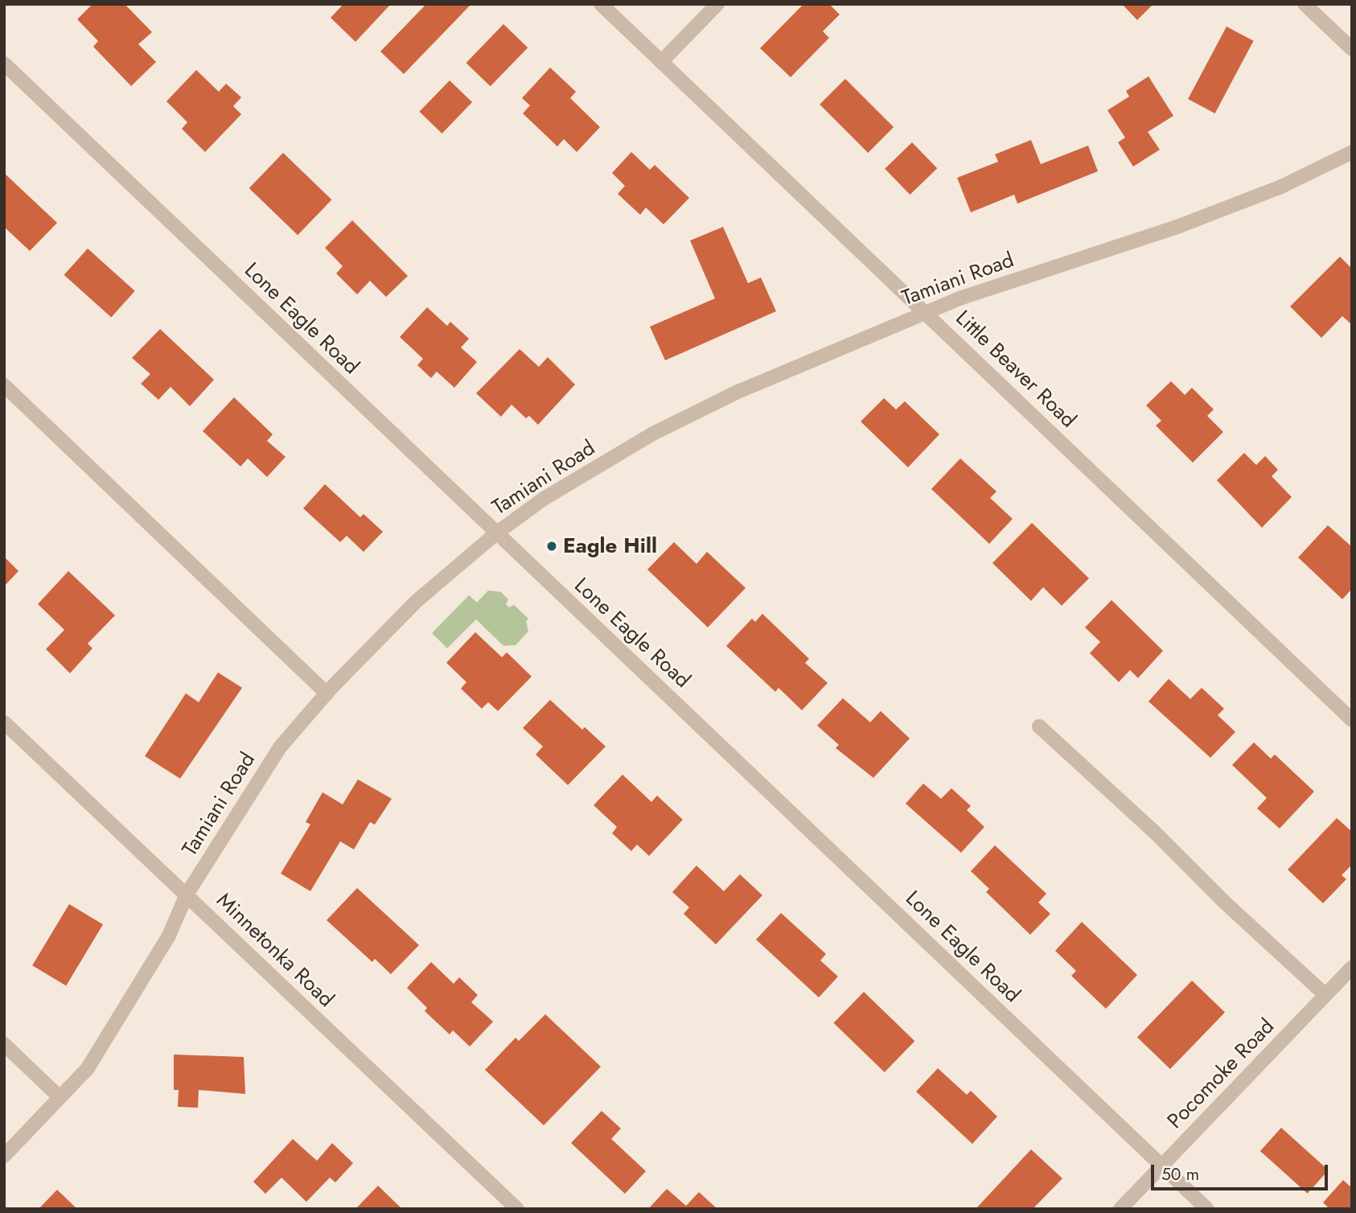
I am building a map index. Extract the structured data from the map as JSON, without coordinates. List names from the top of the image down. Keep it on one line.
{"streets":{"street":["Tamiani Road","Lone Eagle Road","Little Beaver Road","Minnetonka Road","Pocomoke Road"]},"crossings":[["Tamiani Road","Lone Eagle Road"],["Tamiani Road","Little Beaver Road"],["Tamiani Road","Minnetonka Road"],["Lone Eagle Road","Pocomoke Road"]],"places":["Eagle Hill"],"scale_bar":"50 m"}
